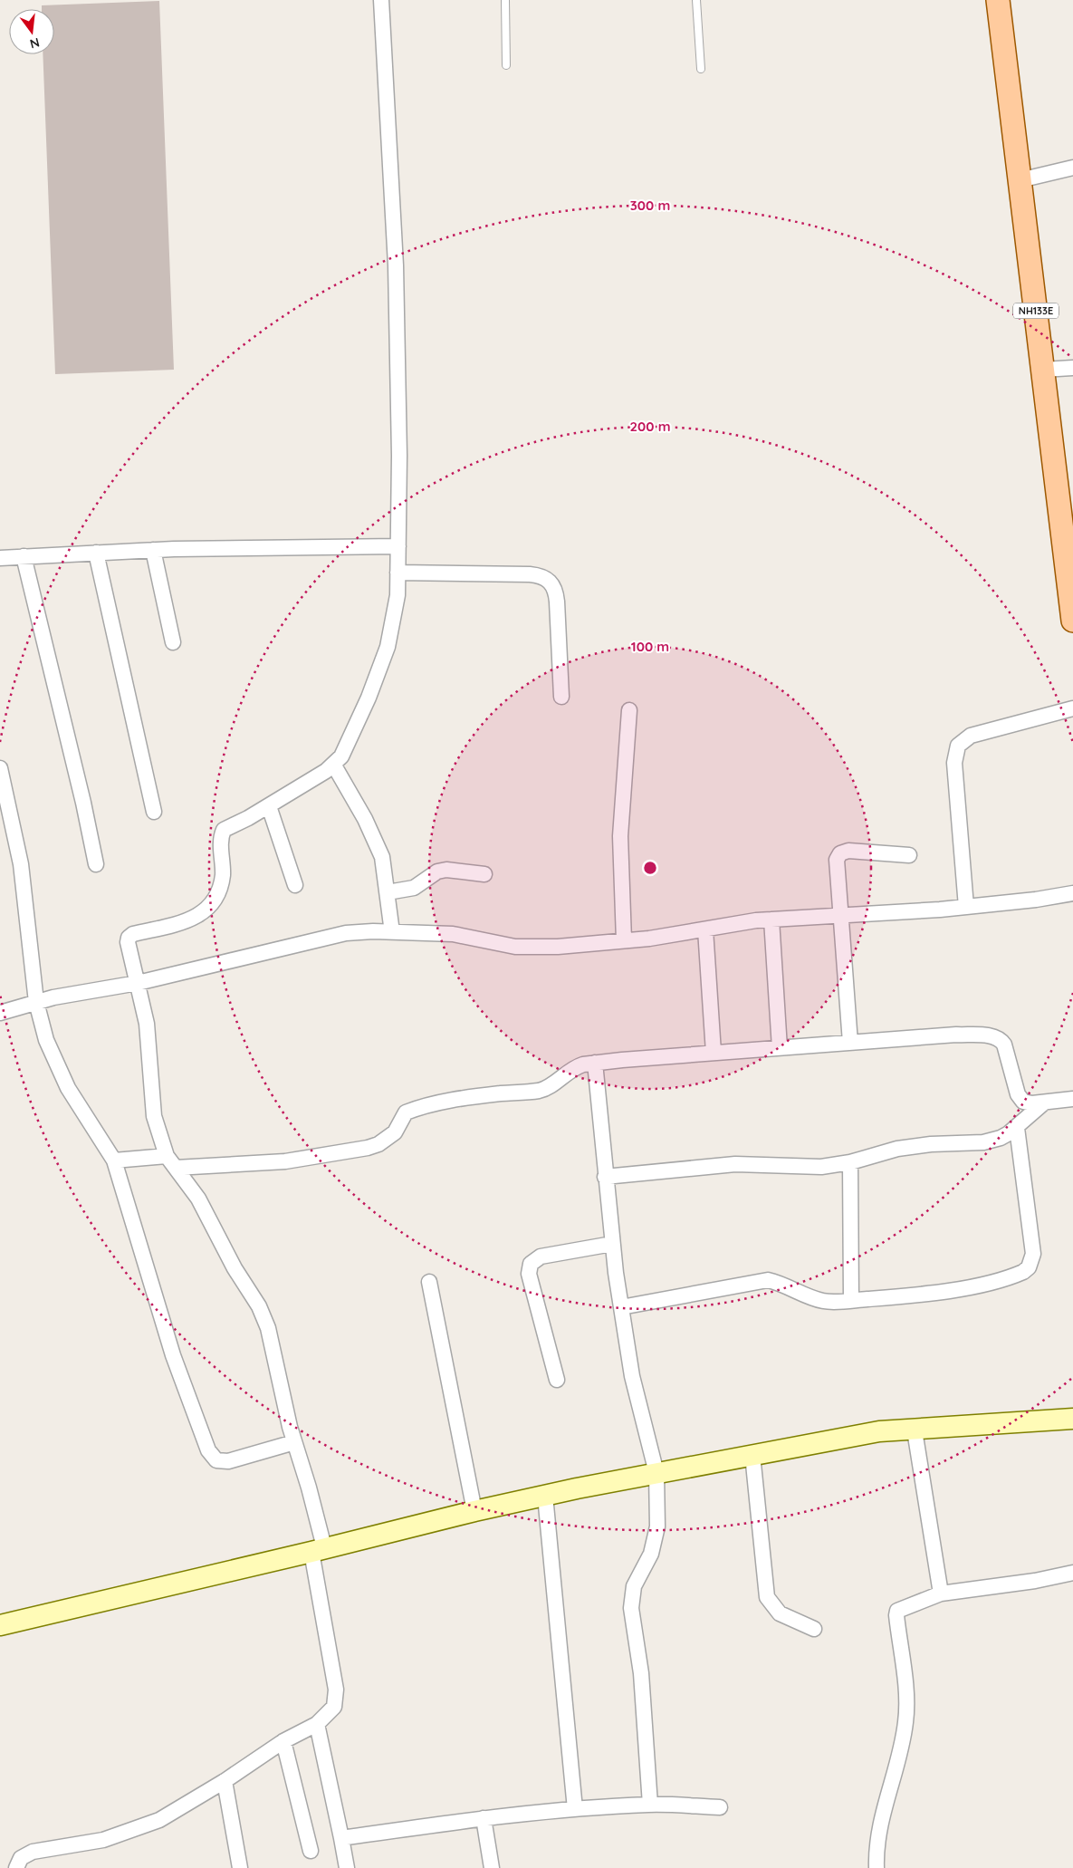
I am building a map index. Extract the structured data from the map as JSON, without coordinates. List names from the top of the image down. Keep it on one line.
{"streets":{"main road":["NH133E"]},"north":"bottom","rings":["300 m","200 m","100 m"]}
